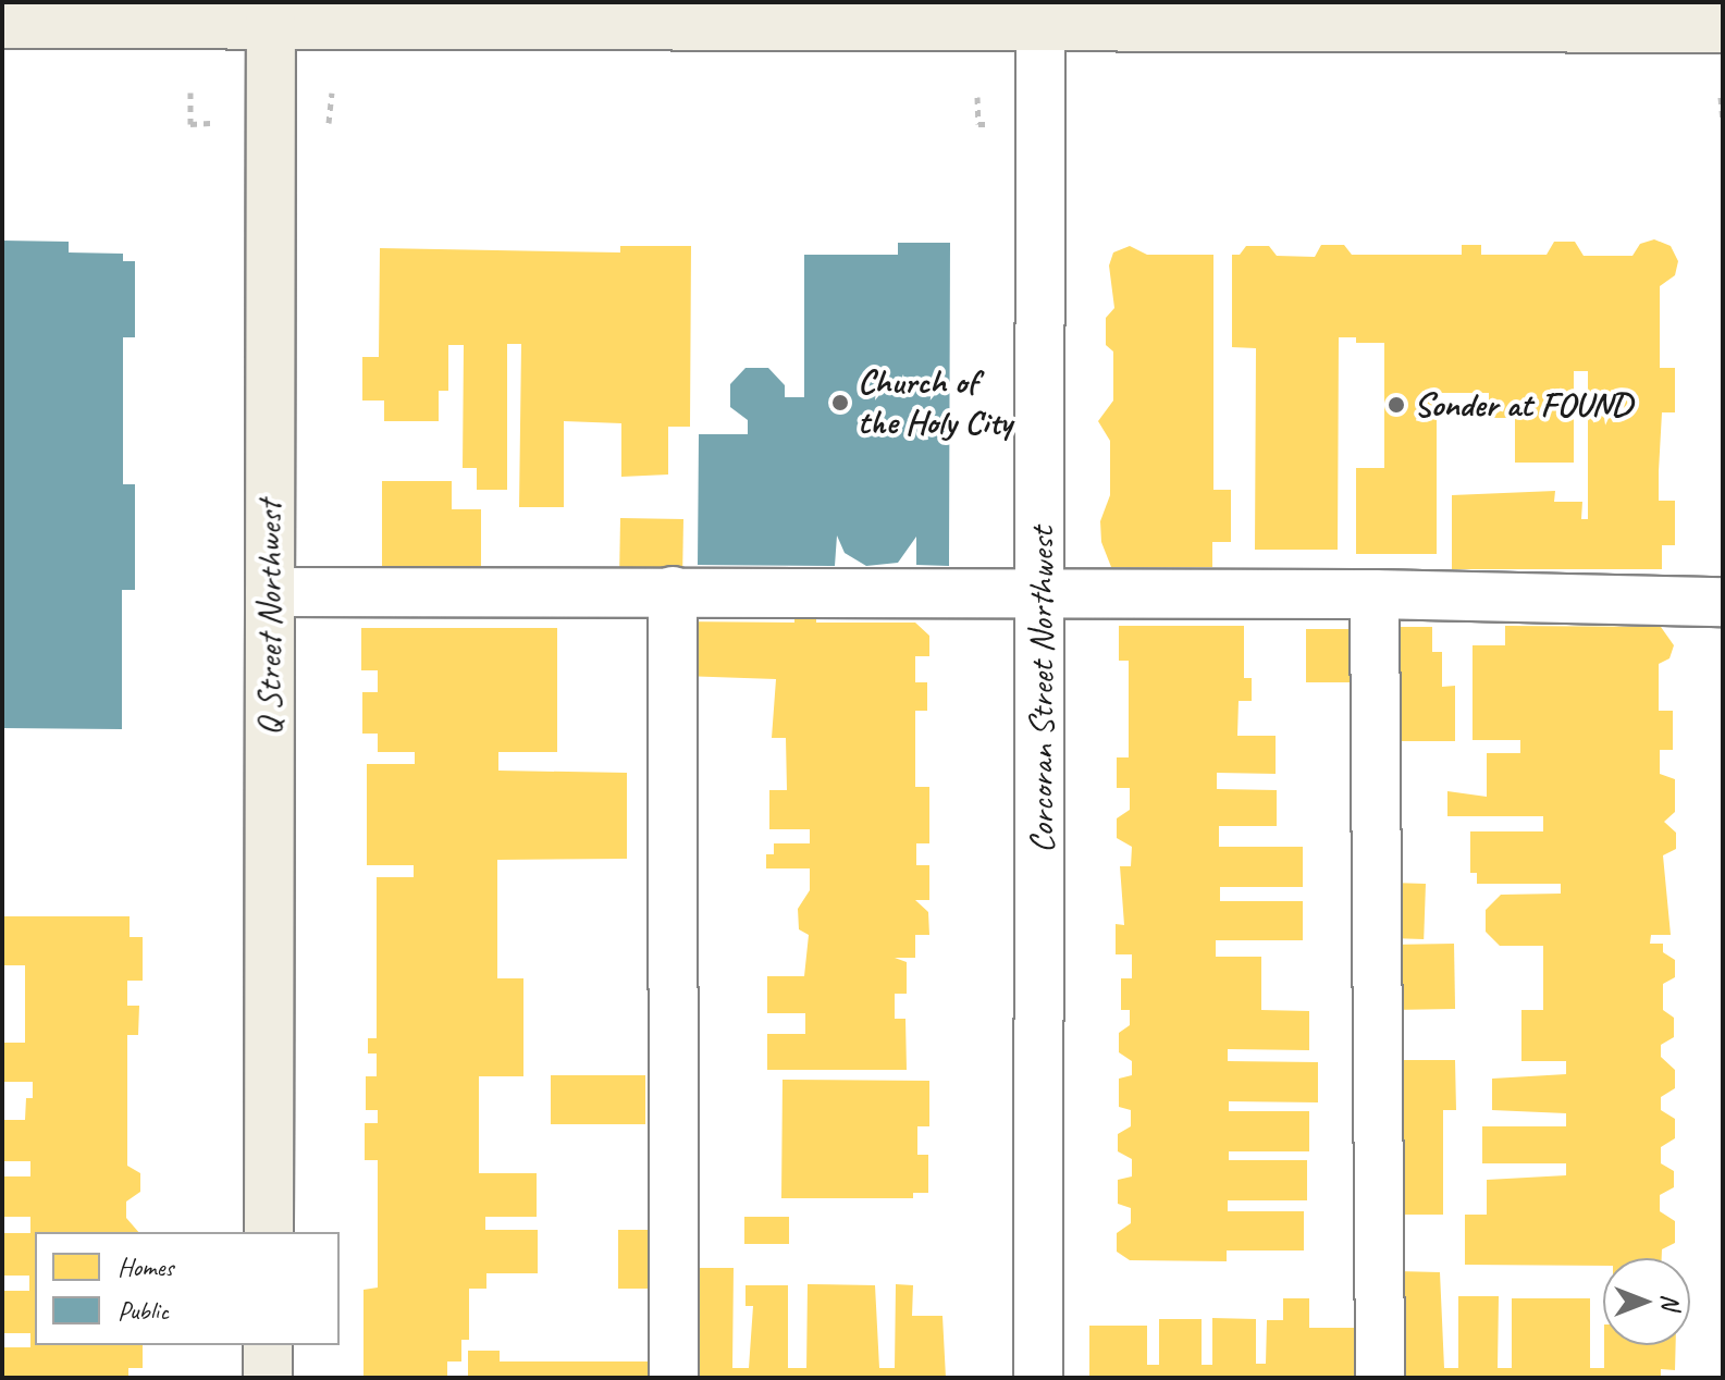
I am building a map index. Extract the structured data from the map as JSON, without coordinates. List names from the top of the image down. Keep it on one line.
{"streets":{"main road":["Q Street Northwest"],"street":["Corcoran Street Northwest"]},"places":["Church of the Holy City","Sonder at FOUND"],"legend":["Homes","Public"],"north":"right"}
